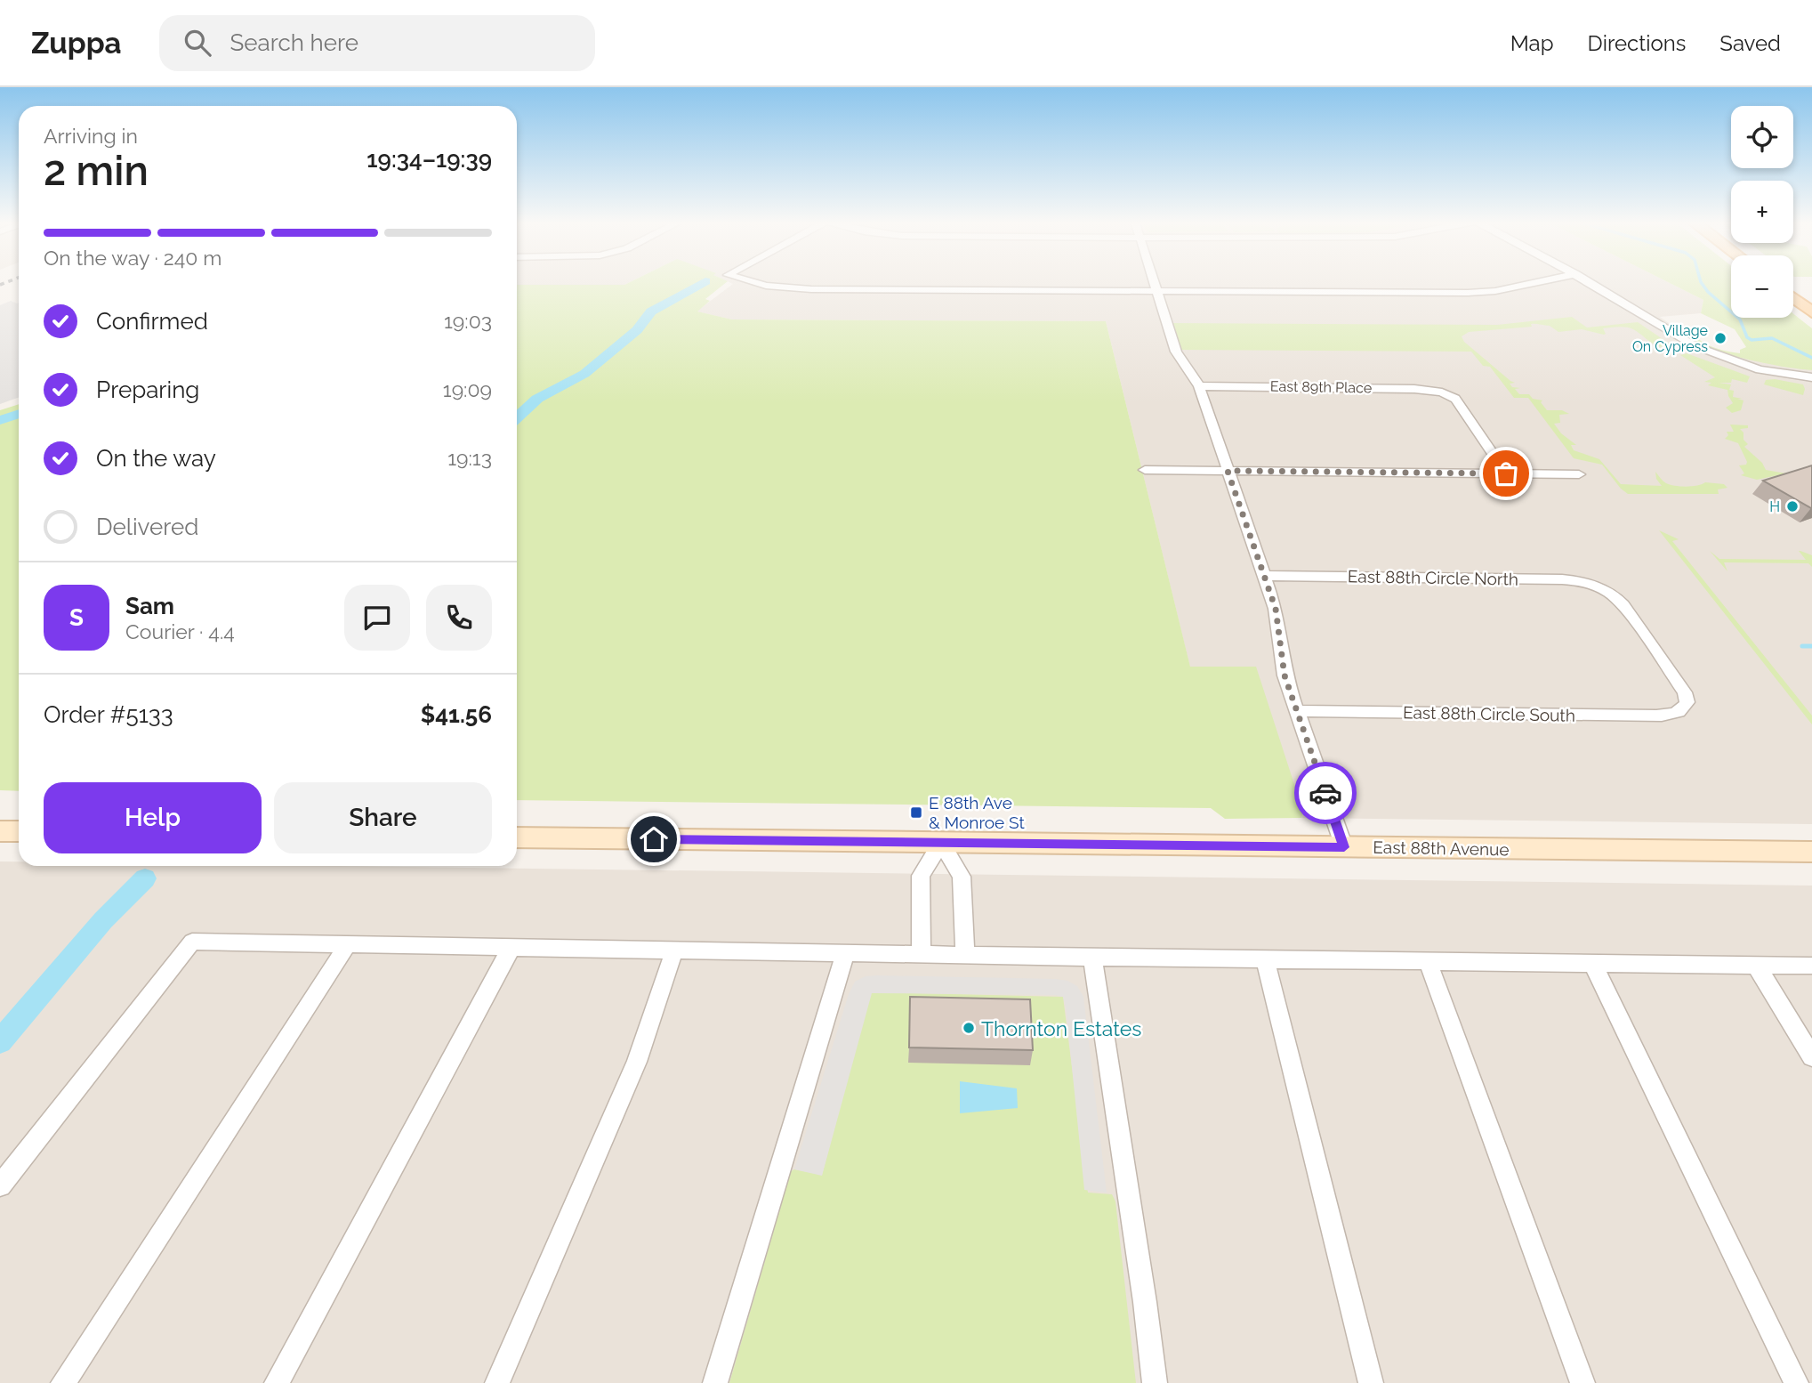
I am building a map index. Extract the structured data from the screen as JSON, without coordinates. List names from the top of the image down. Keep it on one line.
{"streets":{"main road":["East 88th Avenue"],"street":["East 89th Place","East 88th Circle North","East 88th Circle South"]},"crossings":[["East 88th Circle North","East 88th Circle South"]],"places":{"other":["Village On Cypress","H","Thornton Estates"],"transit":["E 88th Ave & Monroe St"]},"page":{"header":"Zuppa","search":"Search here","nav":["Map","Directions","Saved"],"map_buttons":["+","−"],"heading":["2 min","Arriving in","19:34–19:39"],"panel":["Sam","Courier · 4.4","Order #5133","$41.56"],"bar":"On the way · 240 m","list":[["Confirmed","19:03"],["Preparing","19:09"],["On the way","19:13"],"Delivered"],"round":"S","buttons":["Help","Share"]}}
